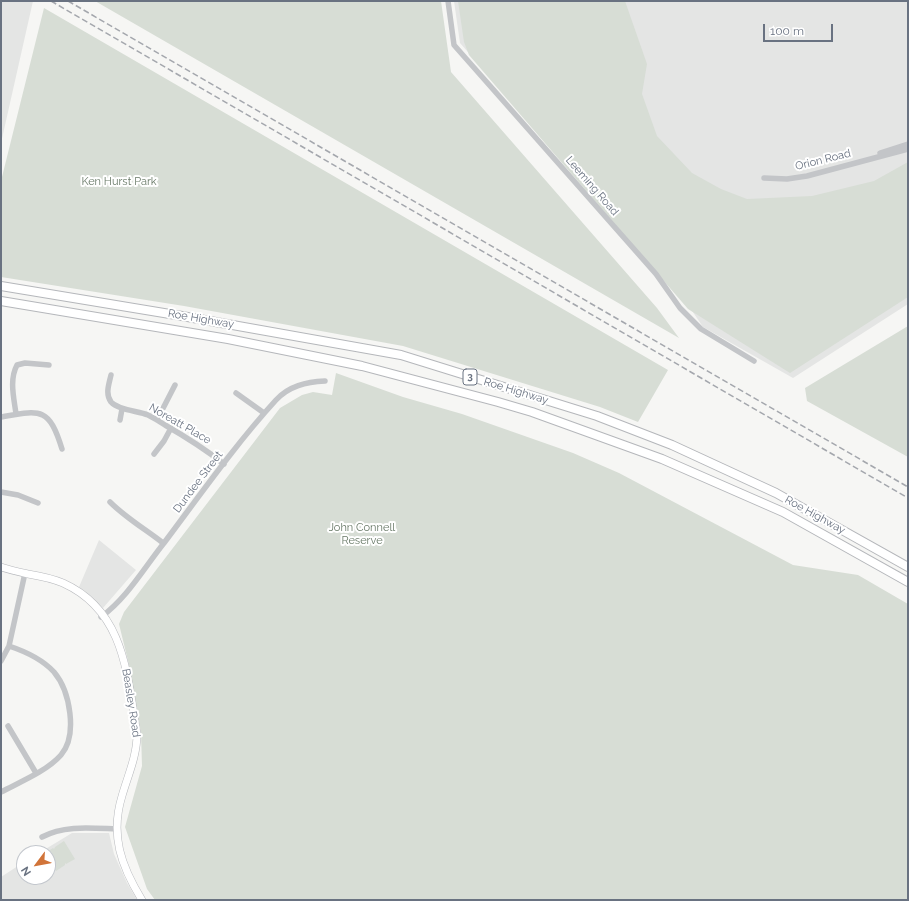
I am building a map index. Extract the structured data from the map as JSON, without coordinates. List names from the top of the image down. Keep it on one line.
{"streets":{"highway":["Roe Highway","3"],"main road":["Beasley Road"],"street":["Orion Road","Leeming Road","Noreatt Place","Dundee Street"]},"crossings":[["Noreatt Place","Dundee Street"],["Dundee Street","Beasley Road"]],"parks":["Ken Hurst Park","John Connell Reserve"],"scale_bar":"100 m","north":"bottom left"}
